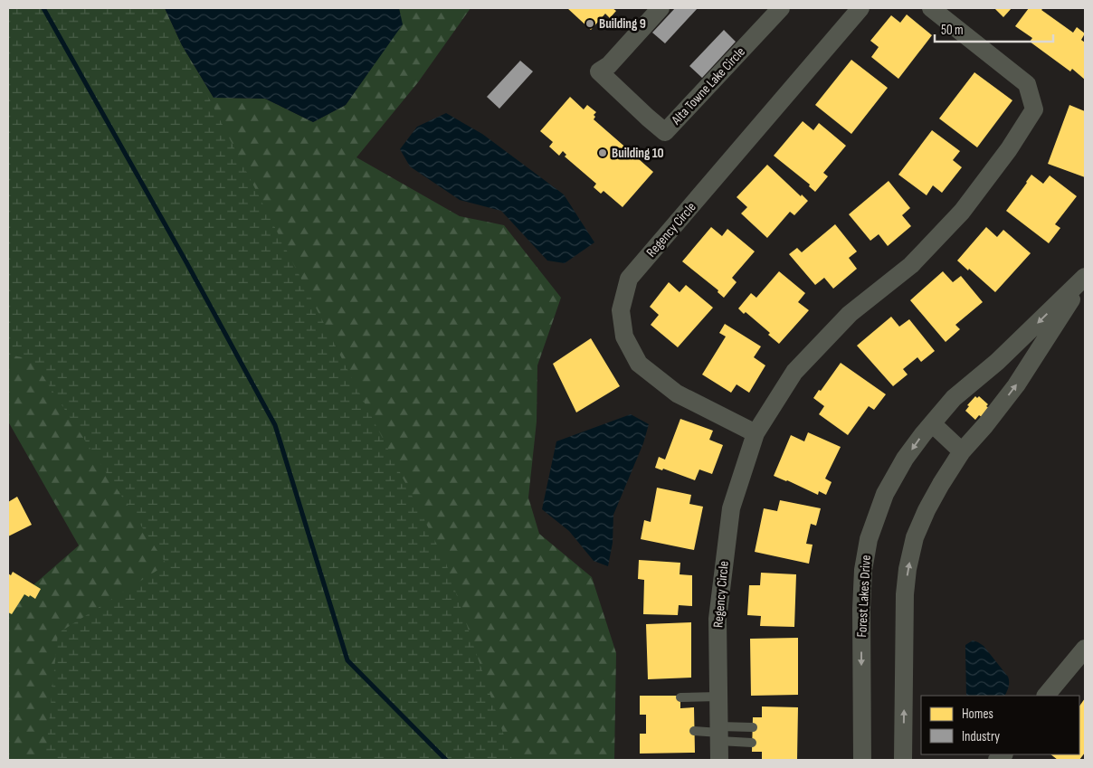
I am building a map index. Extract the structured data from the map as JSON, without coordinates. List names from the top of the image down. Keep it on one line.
{"streets":{"street":["Alta Towne Lake Circle","Regency Circle","Forest Lakes Drive"]},"places":["Building 9","Building 10"],"legend":["Homes","Industry"],"scale_bar":"50 m"}
